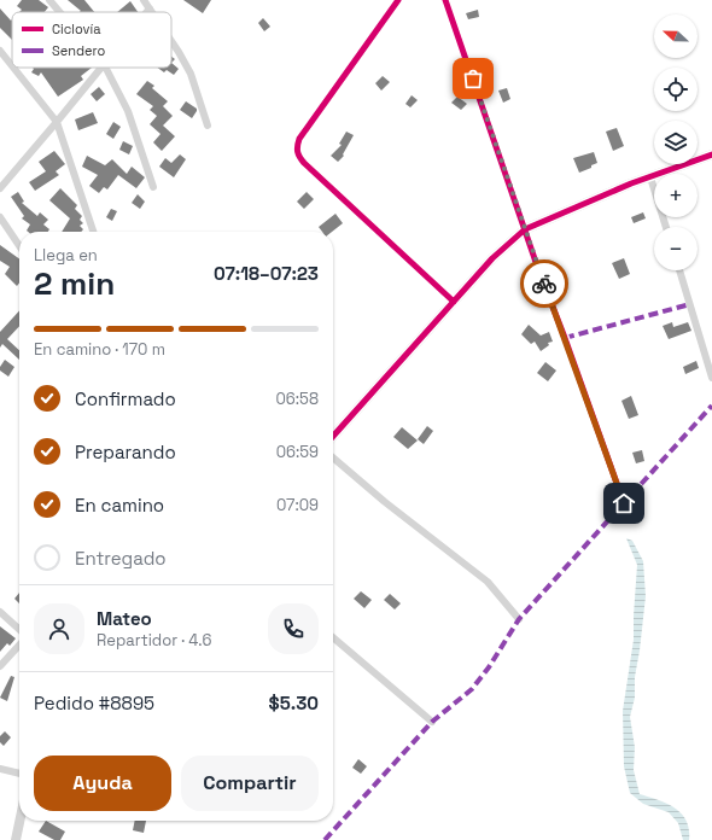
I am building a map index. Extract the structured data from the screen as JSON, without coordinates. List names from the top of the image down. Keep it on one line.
{"legend":["Ciclovía","Sendero"],"north":"left","page":{"map_buttons":["+","−"],"heading":["2 min","Llega en","07:18–07:23"],"panel":["Mateo","Repartidor · 4.6","Pedido #8895","$5.30"],"bar":"En camino · 170 m","list":[["Confirmado","06:58"],["Preparando","06:59"],["En camino","07:09"],"Entregado"],"buttons":["Ayuda","Compartir"]}}
